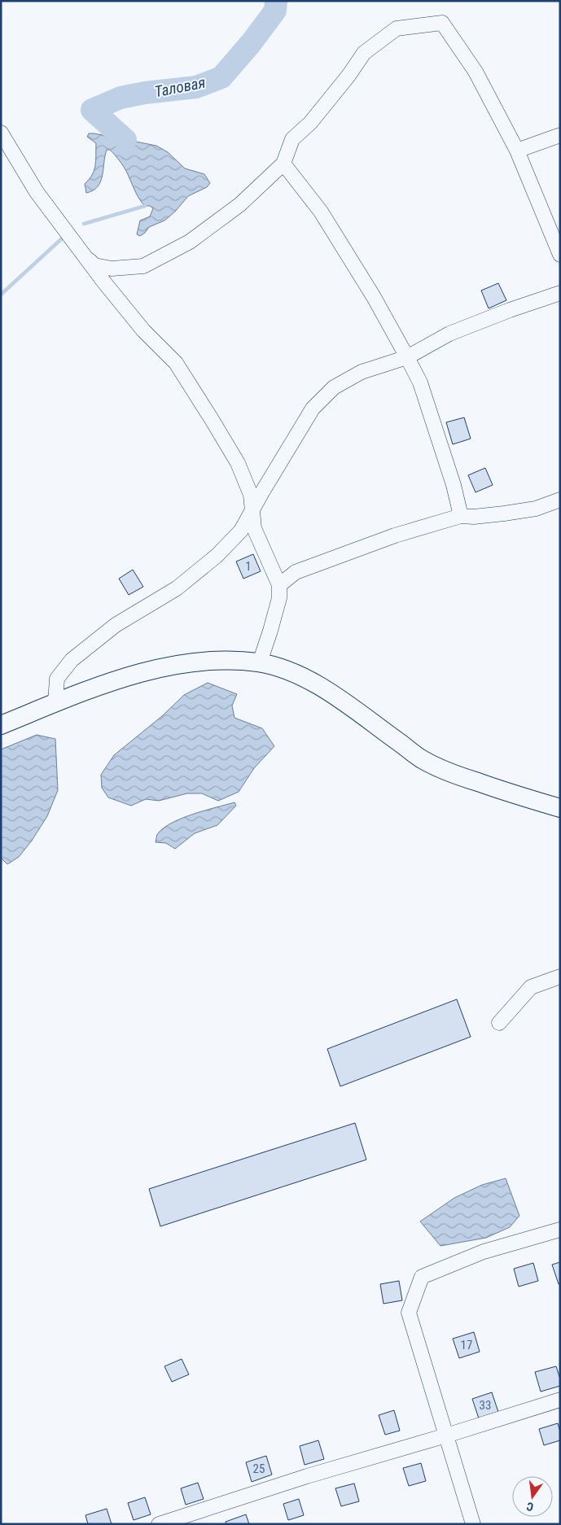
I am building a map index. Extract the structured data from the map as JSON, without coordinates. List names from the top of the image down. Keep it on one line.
{"water":["Таловая"],"house_numbers":["1","17","33","25"],"north":"bottom"}
